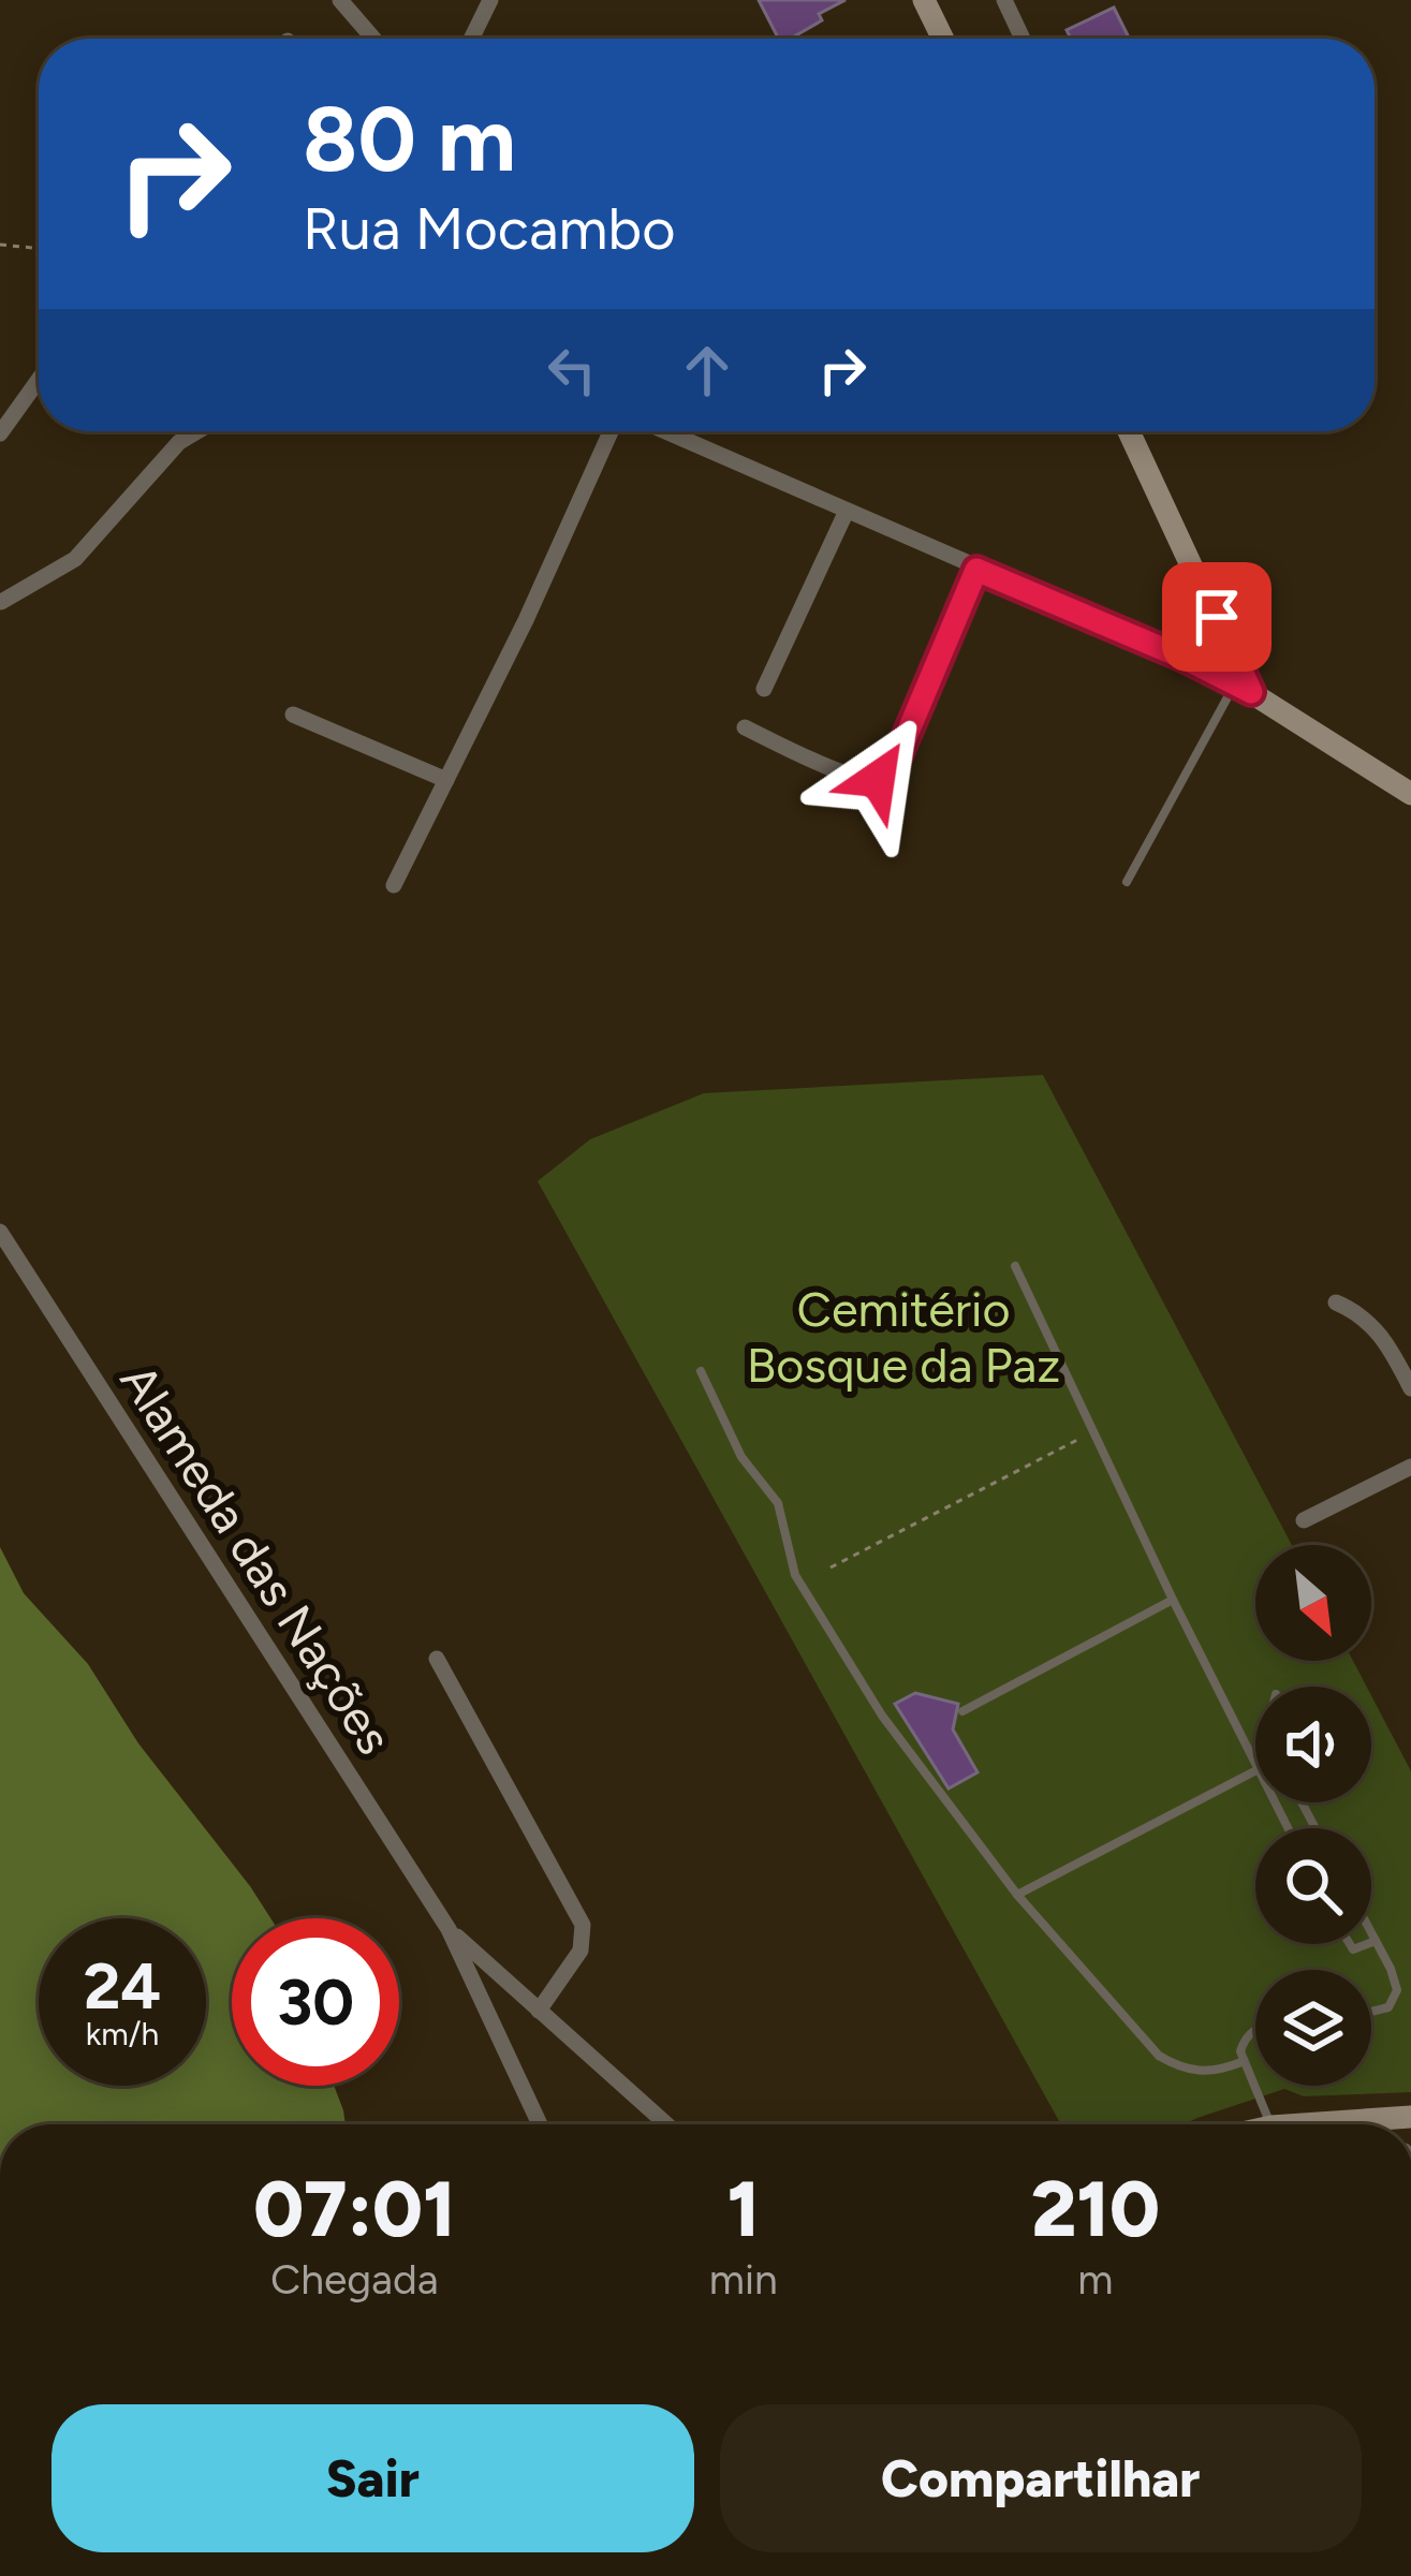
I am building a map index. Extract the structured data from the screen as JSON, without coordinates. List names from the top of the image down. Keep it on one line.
{"streets":{"street":["Alameda das Nações"]},"parks":["Cemitério Bosque da Paz"],"north":"bottom right","page":{"turn":["80 m","Rua Mocambo"],"speed":"24 km/h","limit":"30","eta":["07:01","Chegada","1","min","210","m"],"buttons":["Sair","Compartilhar"]}}
